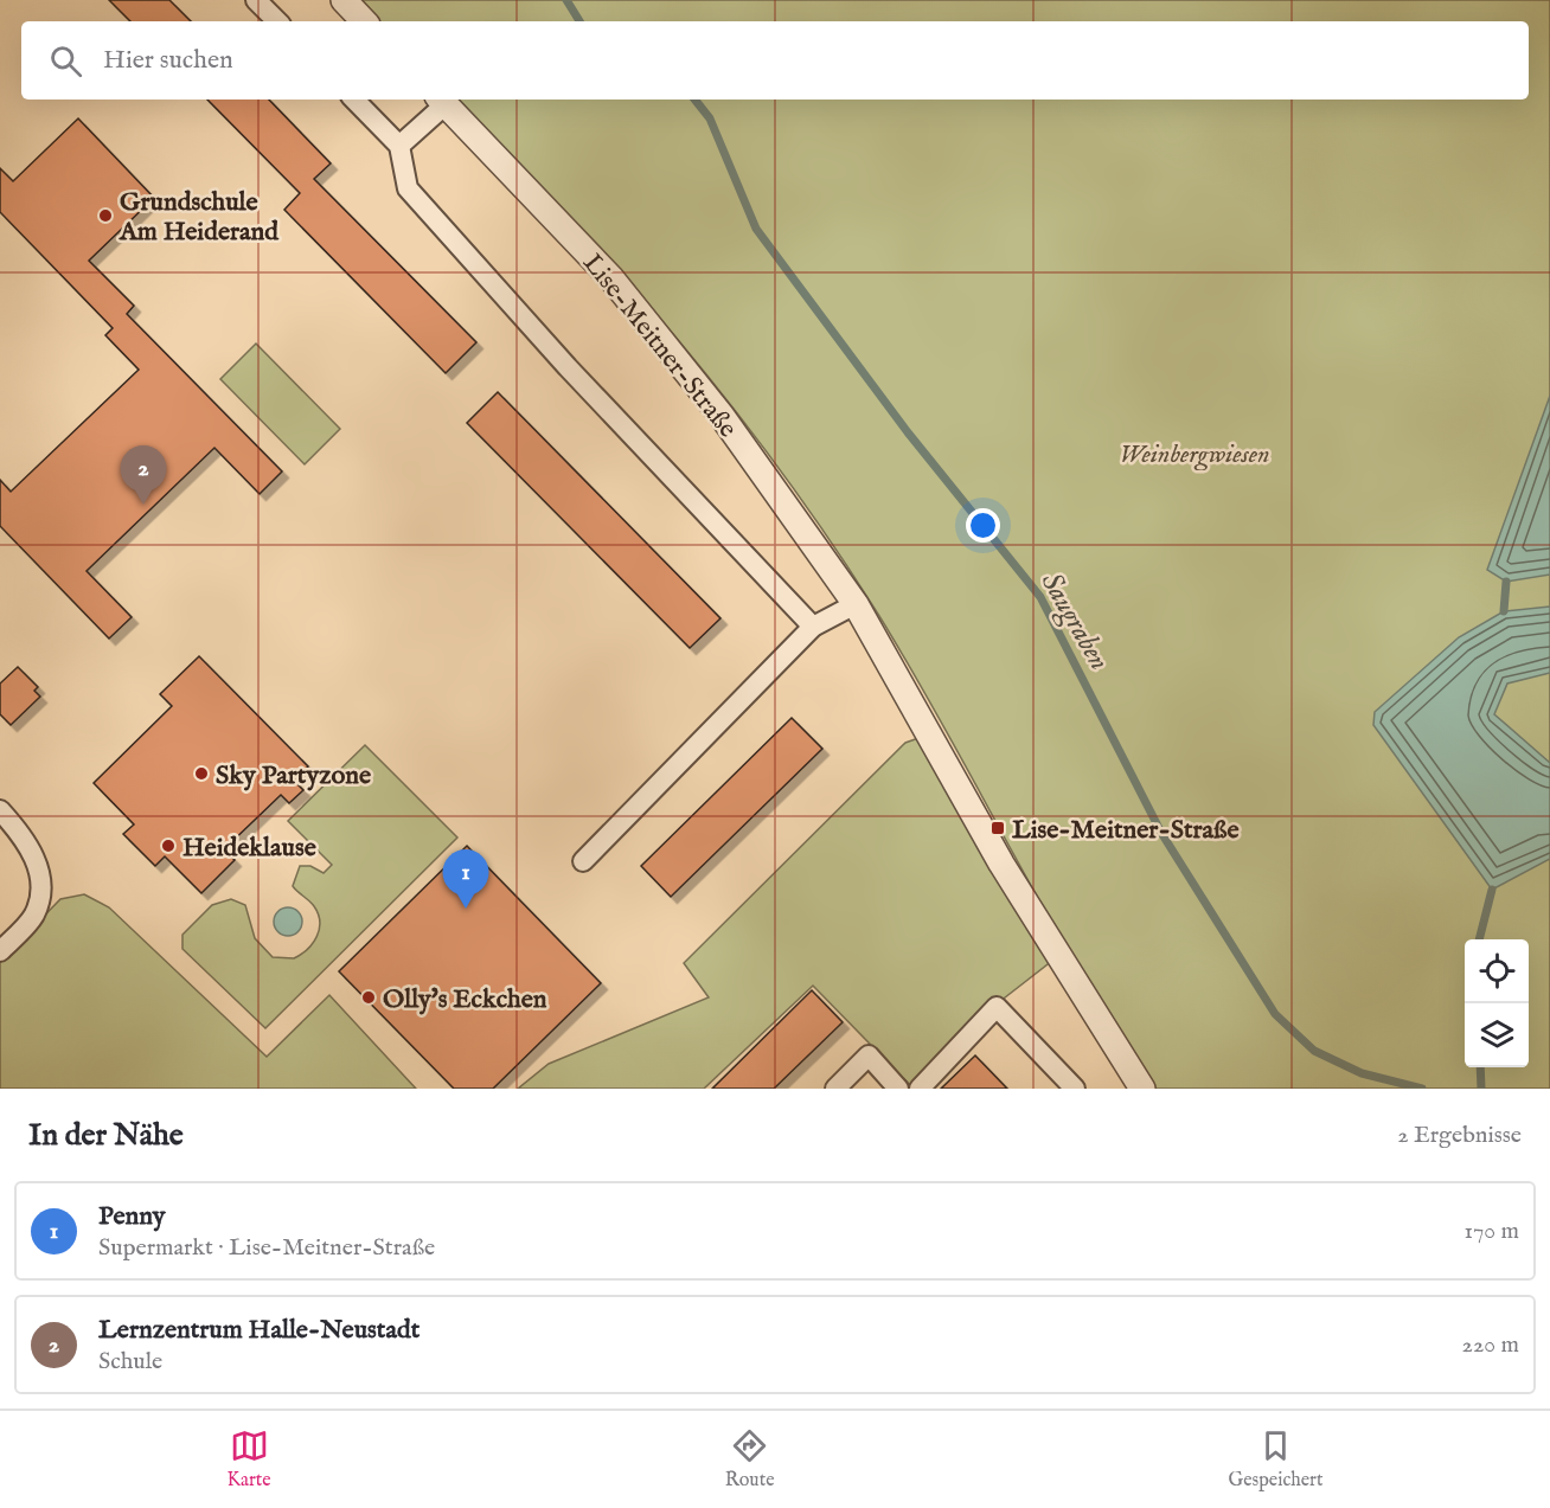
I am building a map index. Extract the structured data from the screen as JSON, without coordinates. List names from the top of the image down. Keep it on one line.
{"streets":{"street":["Lise-Meitner-Straße"]},"water":["Saugraben"],"parks":["Weinbergwiesen"],"places":{"other":["Grundschule Am Heiderand","Sky Partyzone","Heideklause","Olly's Eckchen"],"transit":["Lise-Meitner-Straße"]},"page":{"search":"Hier suchen","pins":["2","1"],"heading":["In der Nähe","2 Ergebnisse"],"list":[{"mark":"1","name":"Penny","note":"Supermarkt · Lise-Meitner-Straße","value":"170 m"},{"mark":"2","name":"Lernzentrum Halle-Neustadt","note":"Schule","value":"220 m"}],"nav":["Karte","Route","Gespeichert"]}}
